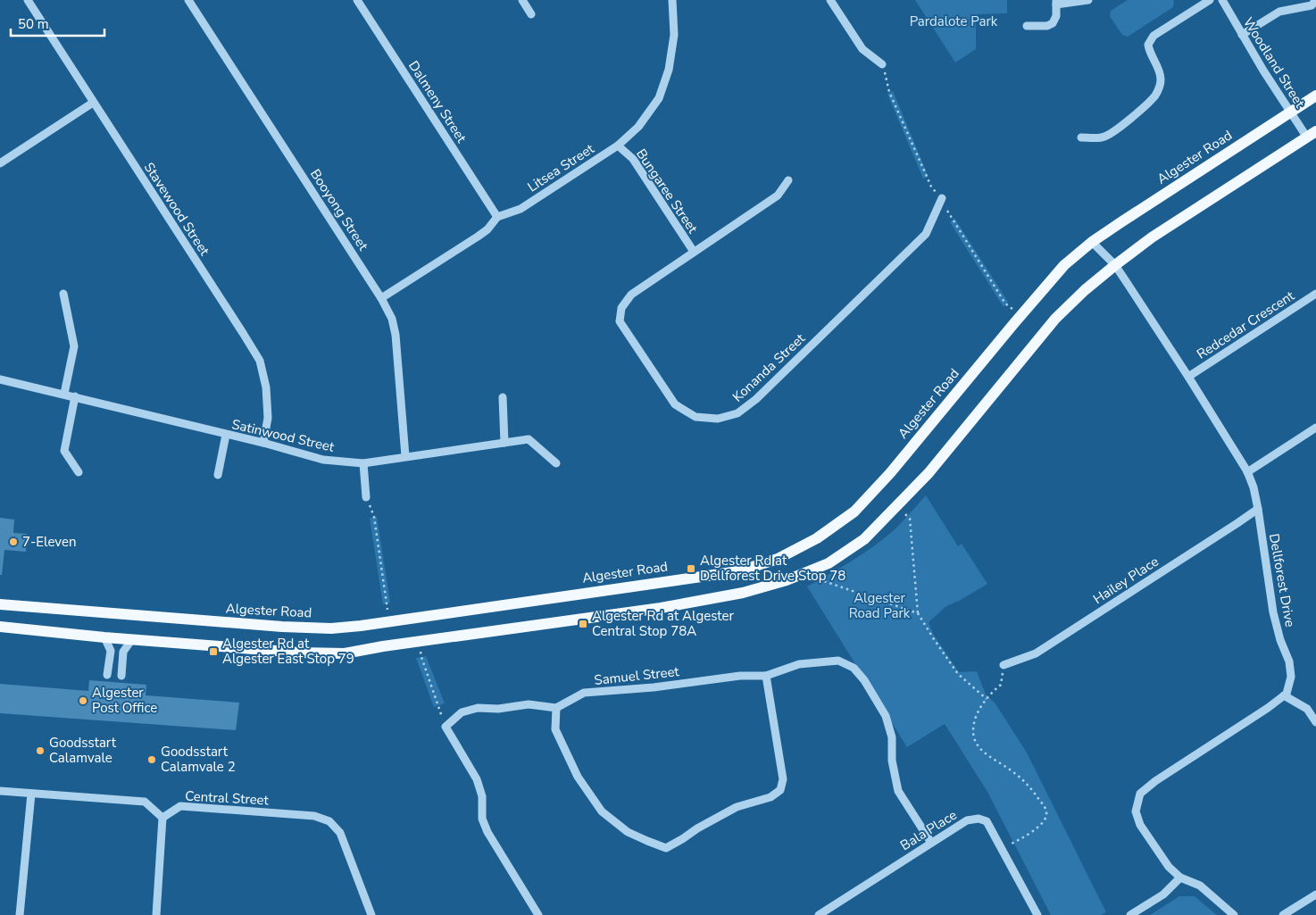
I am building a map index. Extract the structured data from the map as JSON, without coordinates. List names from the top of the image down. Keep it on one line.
{"streets":{"main road":["Algester Road"],"street":["Woodland Street","Dalmeny Street","Litsea Street","Bungaree Street","Stavewood Street","Booyong Street","Redcedar Crescent","Konanda Street","Satinwood Street","Hailey Place","Dellforest Drive","Samuel Street","Central Street","Bala Place"]},"crossings":[["Woodland Street","Algester Road"],["Dalmeny Street","Litsea Street"],["Algester Road","Dellforest Drive"],["Litsea Street","Bungaree Street"],["Litsea Street","Booyong Street"],["Bungaree Street","Konanda Street"],["Stavewood Street","Satinwood Street"],["Booyong Street","Satinwood Street"],["Redcedar Crescent","Dellforest Drive"],["Hailey Place","Dellforest Drive"],["Samuel Street","Bala Place"]],"parks":["Pardalote Park","Algester Road Park"],"places":{"other":["7-Eleven","Algester Post Office","Goodsstart Calamvale","Goodsstart Calamvale 2"],"transit":["Algester Rd at Dellforest Drive Stop 78","Algester Rd at Algester Central Stop 78A","Algester Rd at Algester East Stop 79"]},"scale_bar":"50 m"}
